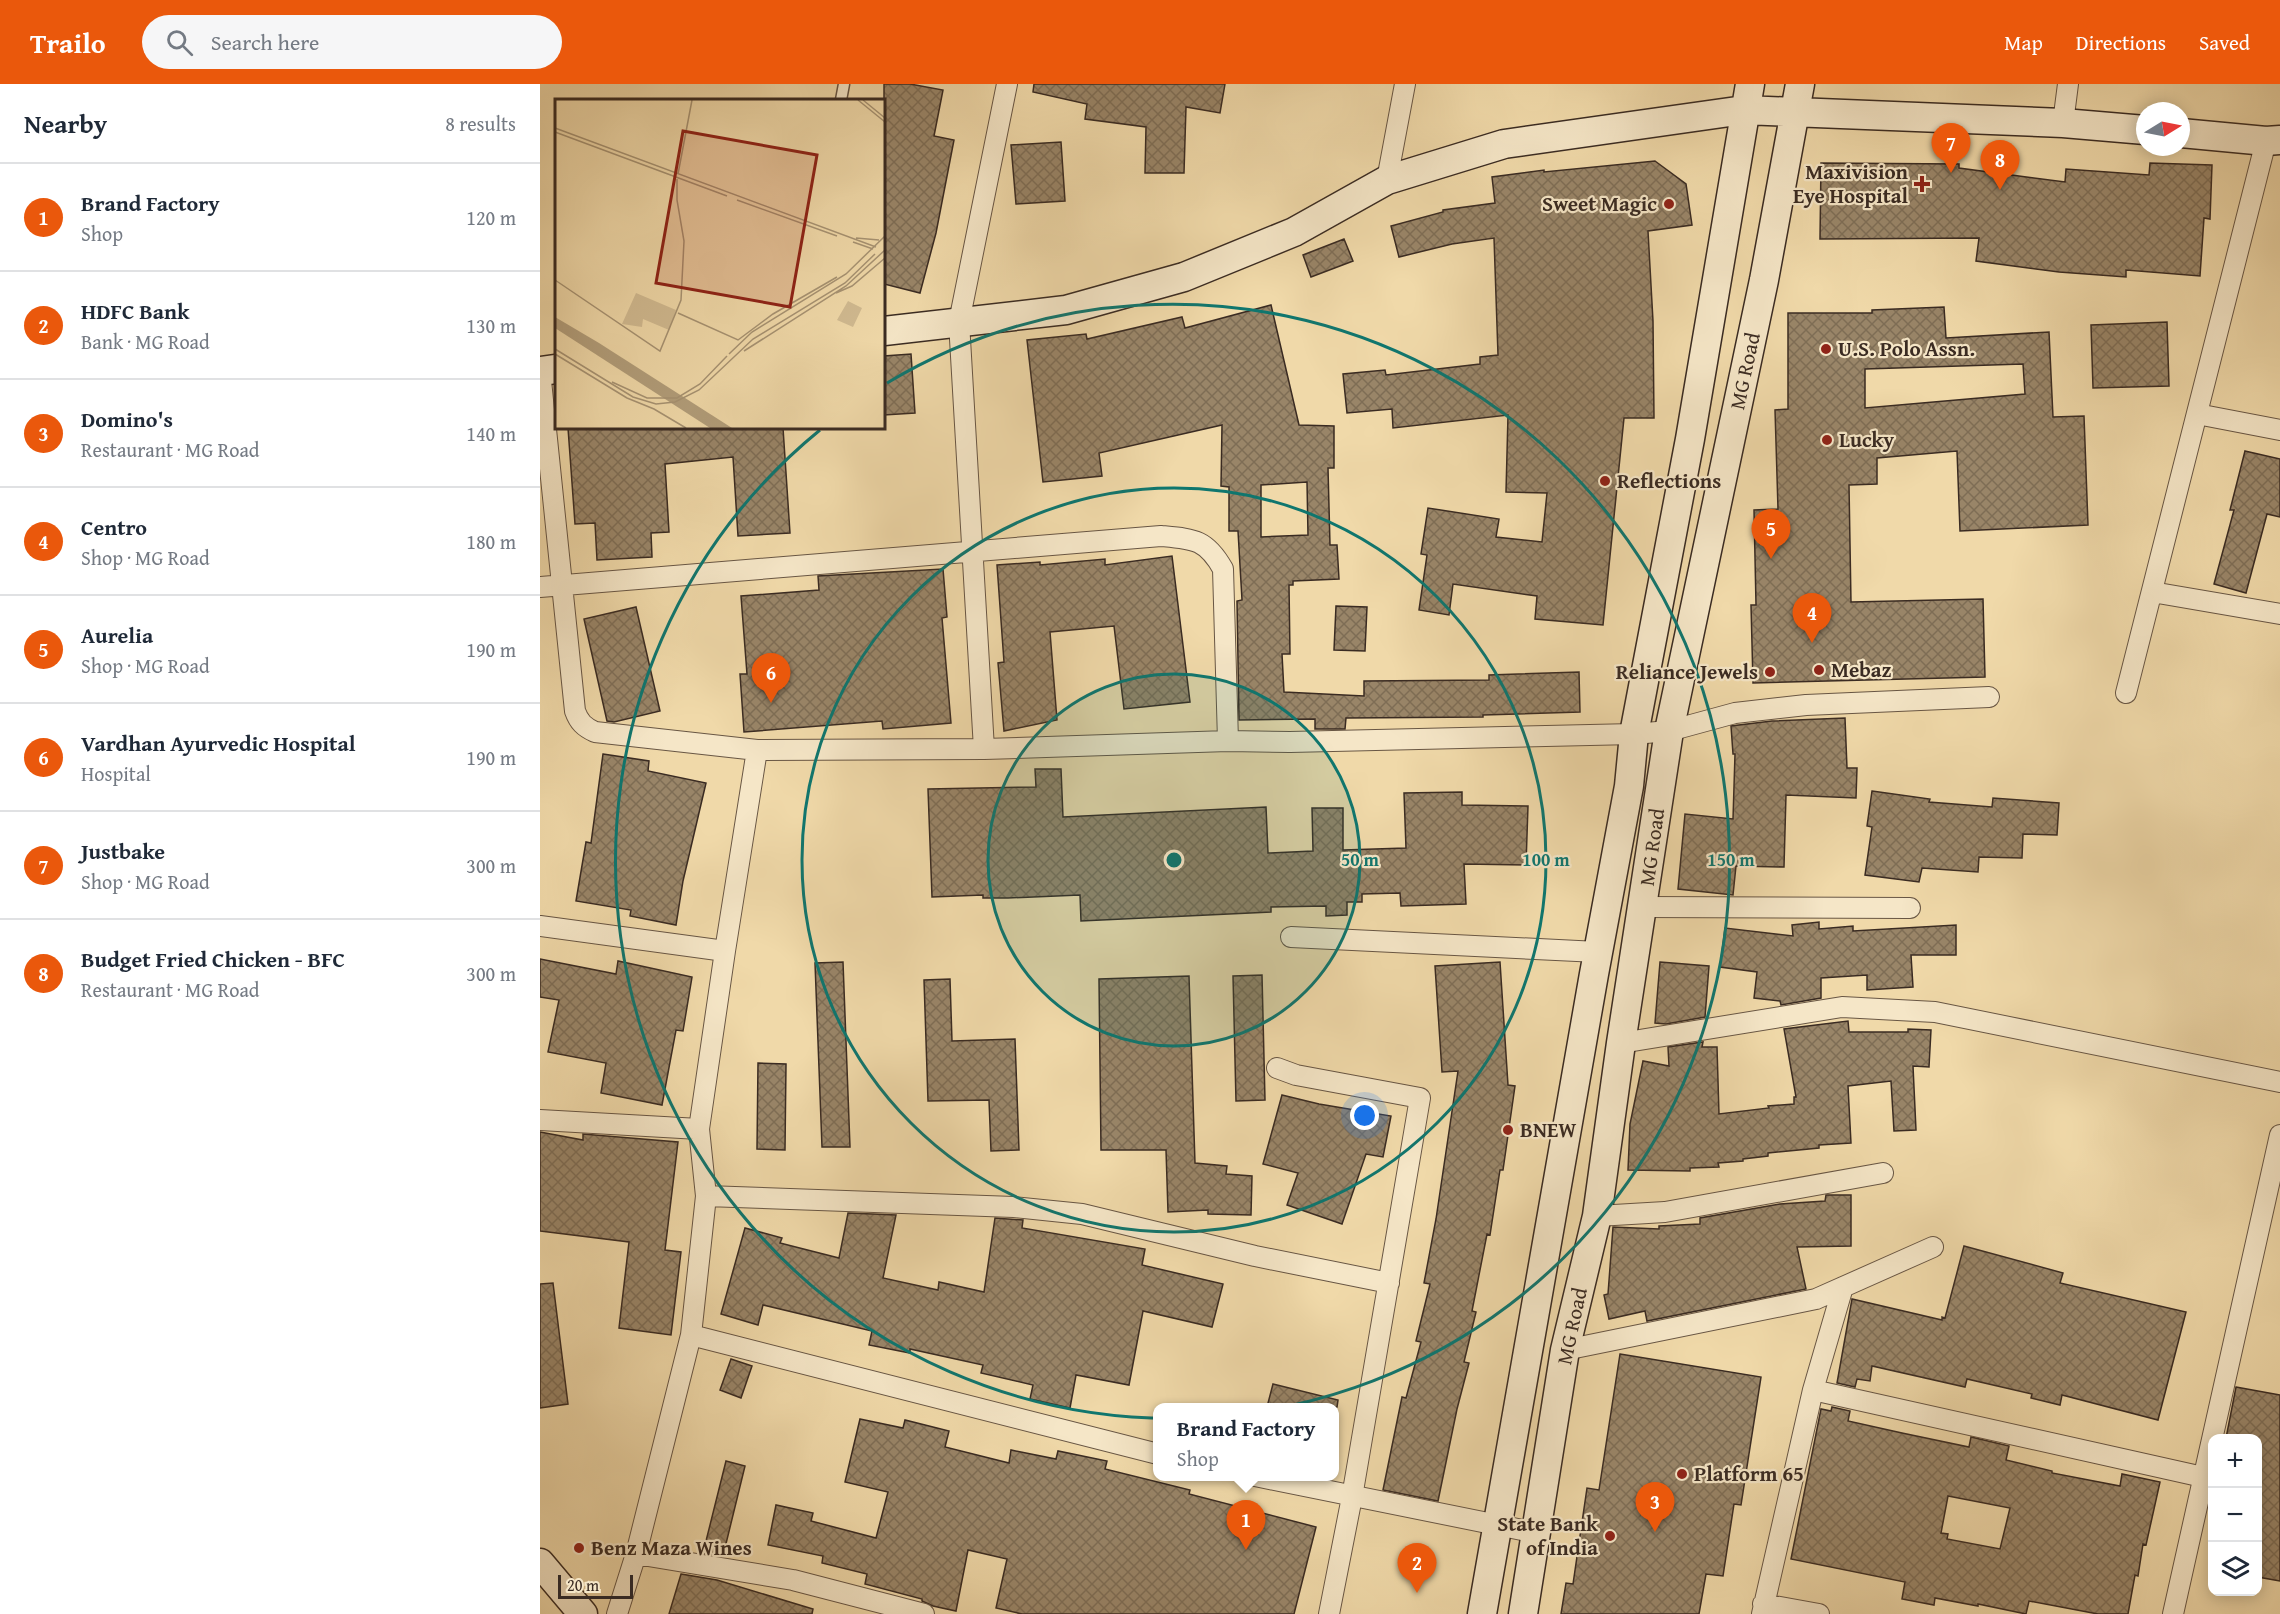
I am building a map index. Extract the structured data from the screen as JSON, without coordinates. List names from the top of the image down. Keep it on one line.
{"streets":{"main road":["MG Road"]},"places":{"health":["Maxivision Eye Hospital"],"other":["Sweet Magic","U.S. Polo Assn.","Lucky","Reflections","Mebaz","Reliance Jewels","BNEW","Platform 65","State Bank of India","Benz Maza Wines"]},"scale_bar":"20 m","north":"right","page":{"header":"Trailo","search":"Search here","nav":["Map","Directions","Saved"],"heading":["Nearby","8 results"],"pins":["7","8","5","4","6","3","1","2"],"list":[{"mark":"1","name":"Brand Factory","note":"Shop","value":"120 m"},{"mark":"2","name":"HDFC Bank","note":"Bank · MG Road","value":"130 m"},{"mark":"3","name":"Domino's","note":"Restaurant · MG Road","value":"140 m"},{"mark":"4","name":"Centro","note":"Shop · MG Road","value":"180 m"},{"mark":"5","name":"Aurelia","note":"Shop · MG Road","value":"190 m"},{"mark":"6","name":"Vardhan Ayurvedic Hospital","note":"Hospital","value":"190 m"},{"mark":"7","name":"Justbake","note":"Shop · MG Road","value":"300 m"},{"mark":"8","name":"Budget Fried Chicken - BFC","note":"Restaurant · MG Road","value":"300 m"}],"popup":["Brand Factory","Shop"],"map_buttons":["+","−"],"scale":"20 m"},"rings":["50 m","100 m","150 m"]}
